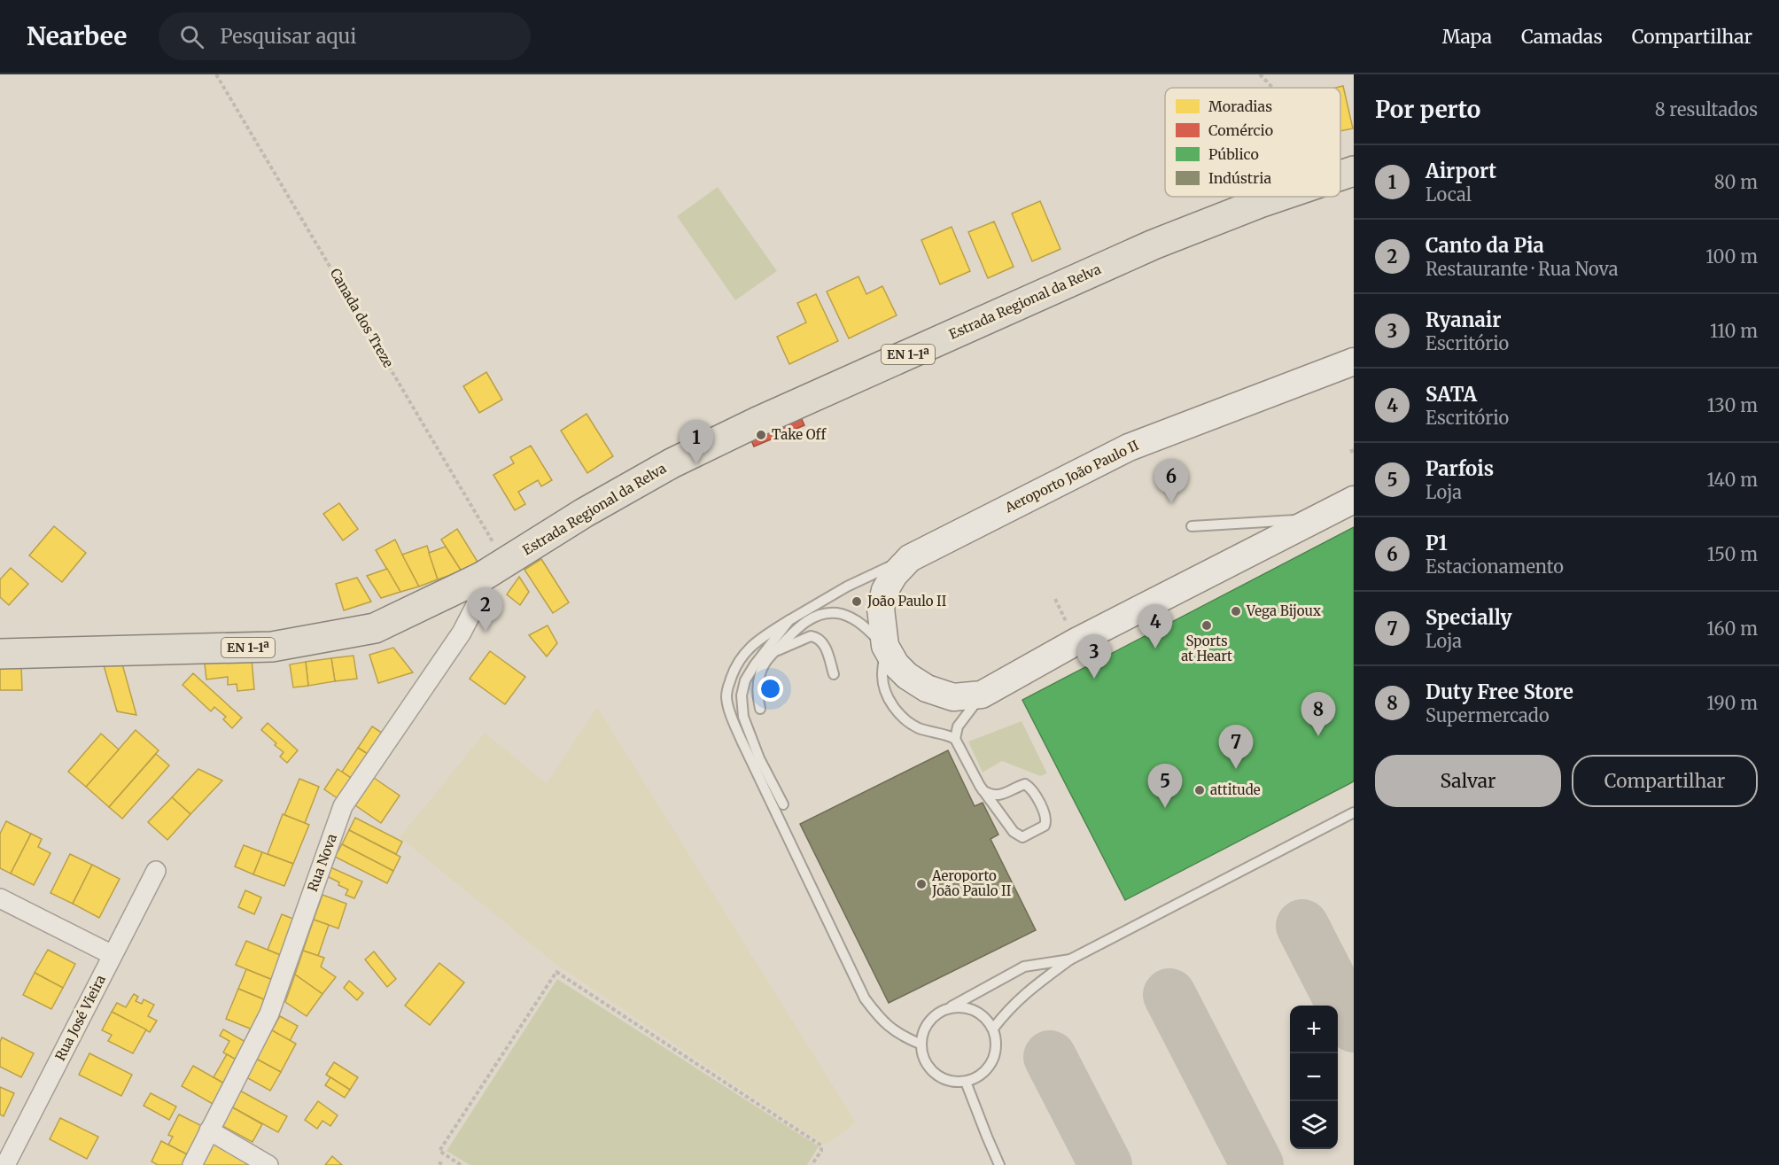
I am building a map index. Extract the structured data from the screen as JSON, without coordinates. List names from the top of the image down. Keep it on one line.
{"streets":{"main road":["Estrada Regional da Relva","EN 1-1ª","Aeroporto João Paulo II"],"street":["Rua Nova","Rua José Vieira"],"path":["Canada dos Treze"]},"crossings":[["Estrada Regional da Relva","Canada dos Treze"],["Estrada Regional da Relva","EN 1-1ª"],["Estrada Regional da Relva","Rua Nova"],["Canada dos Treze","EN 1-1ª"],["Canada dos Treze","Rua Nova"],["EN 1-1ª","Rua Nova"]],"places":["Take Off","João Paulo II","Vega Bijoux","Sports at Heart","attitude","Aeroporto João Paulo II"],"legend":["Moradias","Comércio","Público","Indústria"],"page":{"header":"Nearbee","search":"Pesquisar aqui","nav":["Mapa","Camadas","Compartilhar"],"heading":["Por perto","8 resultados"],"list":[{"mark":"1","name":"Airport","note":"Local","value":"80 m"},{"mark":"2","name":"Canto da Pia","note":"Restaurante · Rua Nova","value":"100 m"},{"mark":"3","name":"Ryanair","note":"Escritório","value":"110 m"},{"mark":"4","name":"SATA","note":"Escritório","value":"130 m"},{"mark":"5","name":"Parfois","note":"Loja","value":"140 m"},{"mark":"6","name":"P1","note":"Estacionamento","value":"150 m"},{"mark":"7","name":"Specially","note":"Loja","value":"160 m"},{"mark":"8","name":"Duty Free Store","note":"Supermercado","value":"190 m"}],"pins":["1","6","2","4","3","8","7","5"],"buttons":["Salvar","Compartilhar"],"map_buttons":["+","−"]}}
